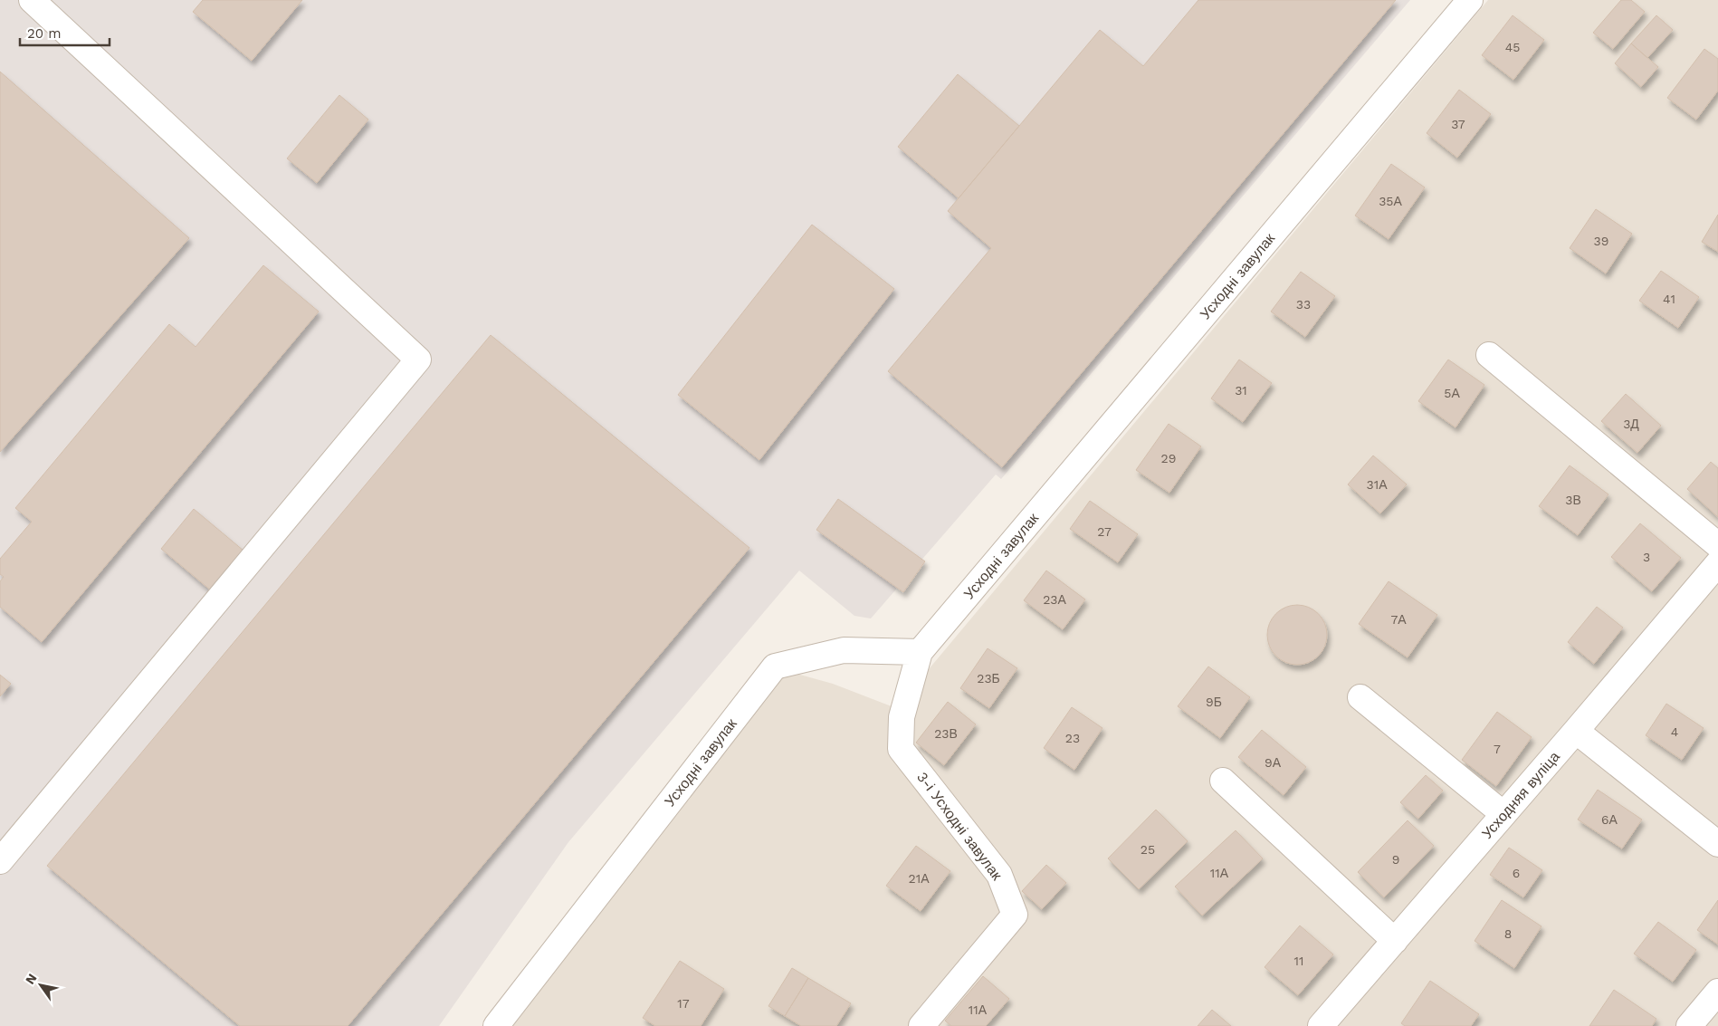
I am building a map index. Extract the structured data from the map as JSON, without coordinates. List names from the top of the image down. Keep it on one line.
{"streets":{"street":["Усходні завулак","Усходняя вуліца","3-і Усходні завулак"]},"crossings":[["Усходні завулак","3-і Усходні завулак"]],"house_numbers":["45","37","35А","39","41","33","31","5А","3Д","29","31А","3В","27","3","23А","7А","23Б","9Б","4","23В","23","7","9А","6А","25","9","11А","6","21А","8","11","17","11А"],"scale_bar":"20 m","north":"top left"}
